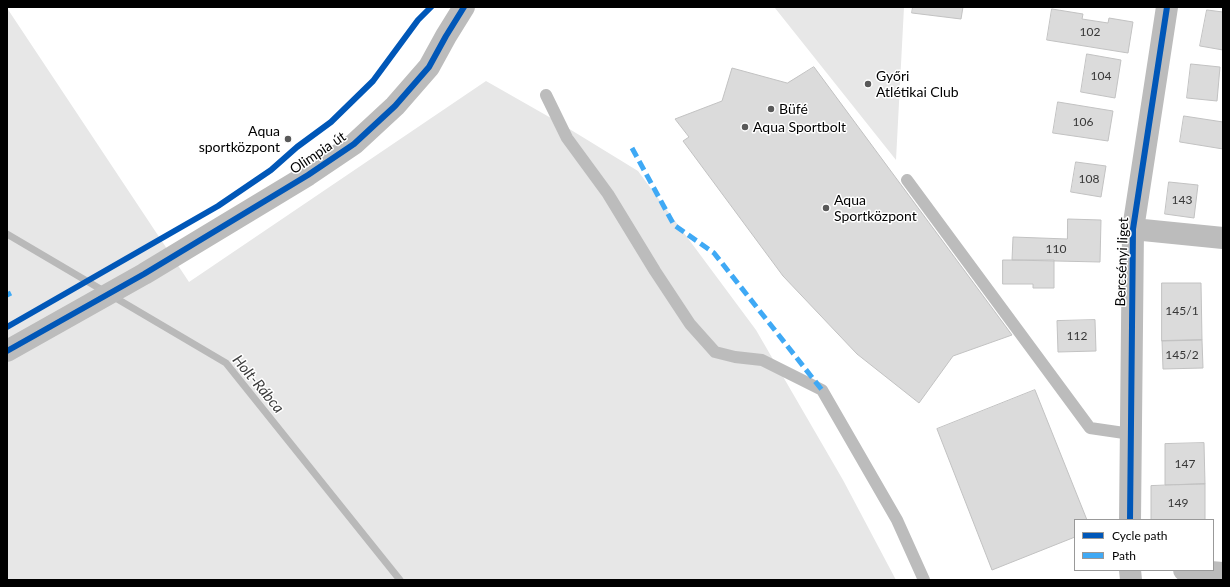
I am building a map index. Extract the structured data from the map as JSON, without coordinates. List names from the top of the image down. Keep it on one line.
{"streets":{"street":["Olimpia út","Bercsényi liget"]},"water":["Holt-Rábca"],"places":["Győri Atlétikai Club","Büfé","Aqua Sportbolt","Aqua sportközpont","Aqua Sportközpont"],"house_numbers":["102","104","106","108","143","110","145/1","112","145/2","147","149"],"legend":["Cycle path","Path"]}
